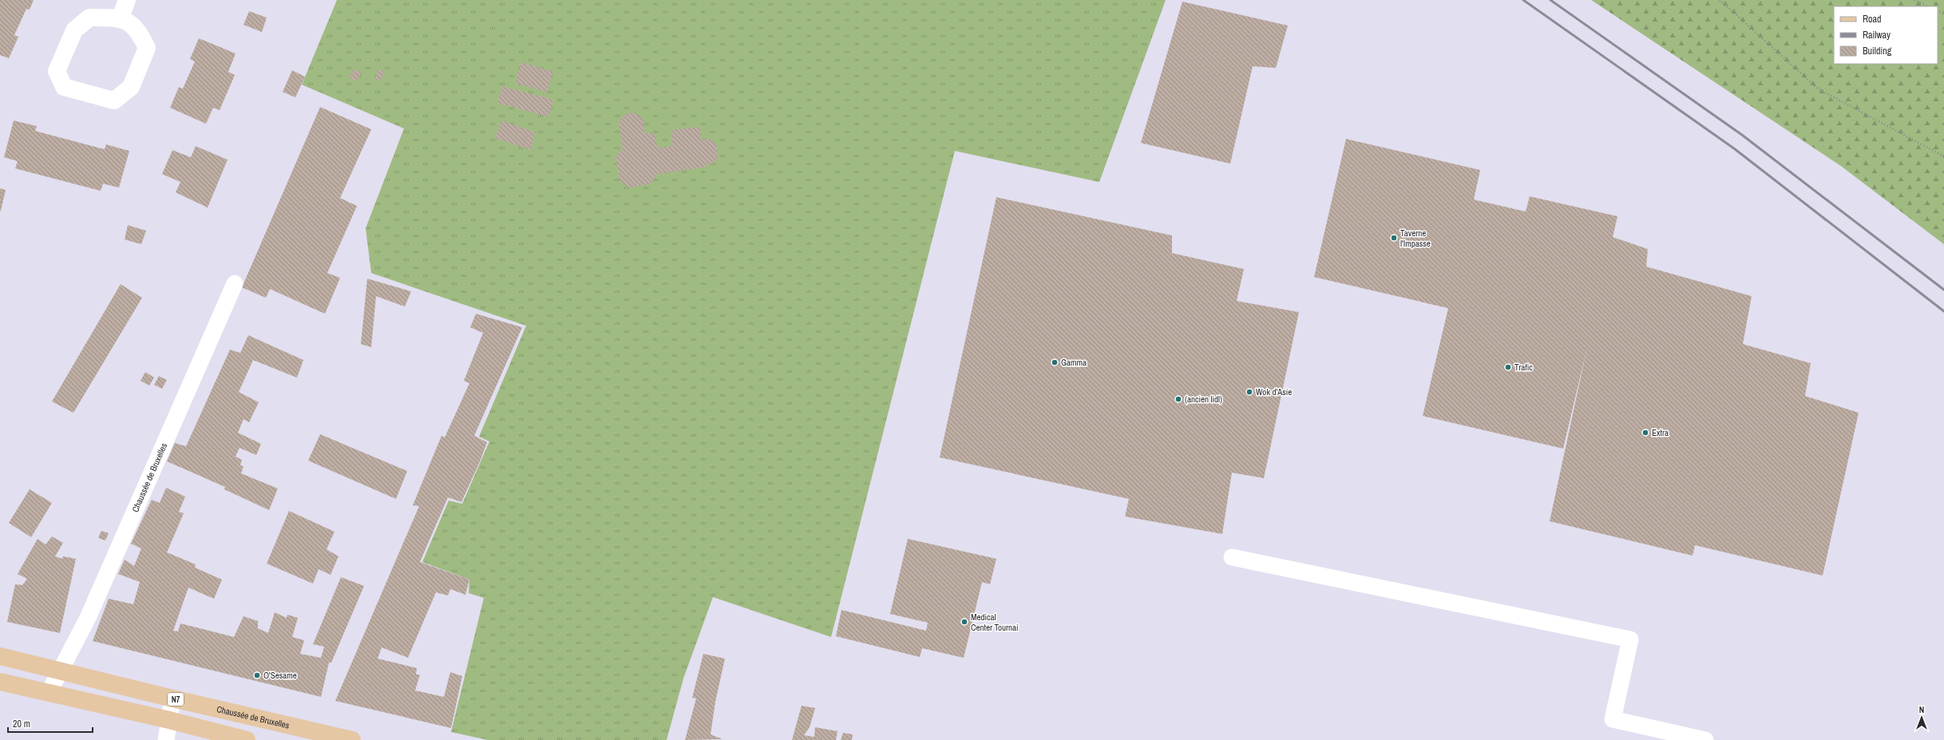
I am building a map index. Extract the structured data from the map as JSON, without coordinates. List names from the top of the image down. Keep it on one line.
{"streets":{"main road":["Chaussée de Bruxelles","N7"]},"places":["Taverne l'Impasse","Gamma","Trafic","Wok d'Asie","(ancien lidl)","Extra","Medical Center Tournai","O'Sesame"],"legend":["Road","Railway","Building"],"scale_bar":"20 m","north":"top"}
